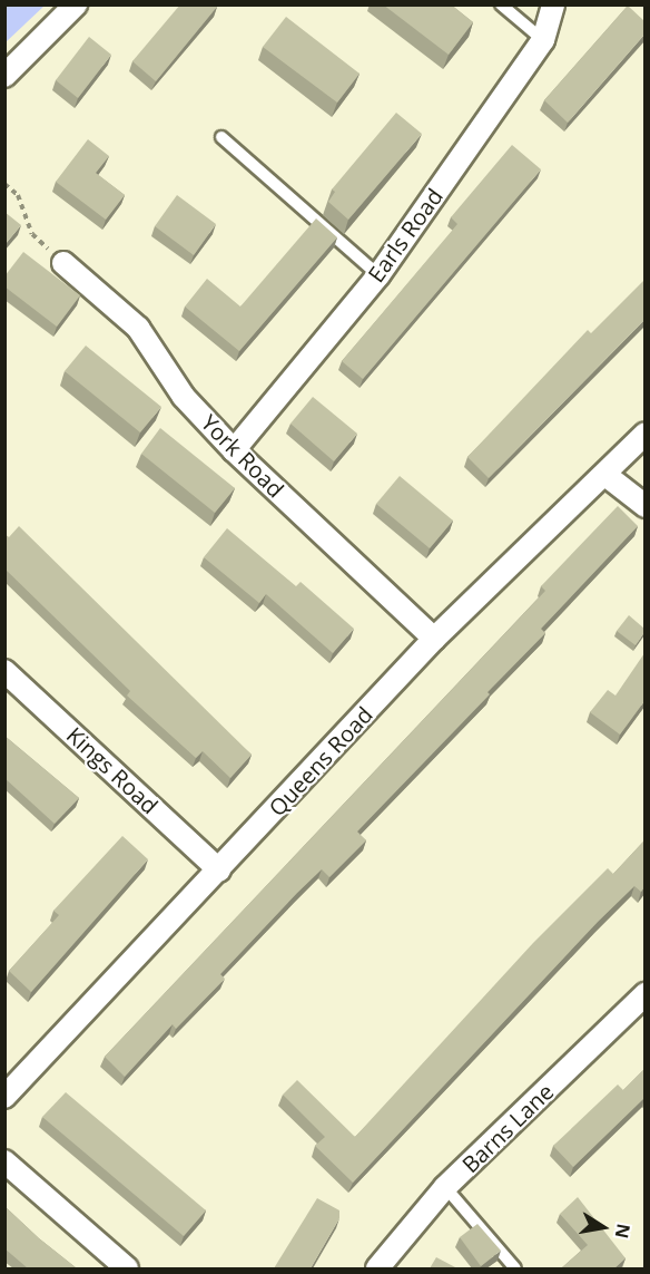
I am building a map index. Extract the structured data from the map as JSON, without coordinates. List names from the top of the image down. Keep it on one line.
{"streets":{"street":["Earls Road","York Road","Queens Road","Kings Road","Barns Lane"]},"crossings":[["Earls Road","York Road"],["York Road","Queens Road"],["Queens Road","Kings Road"]],"north":"right"}
